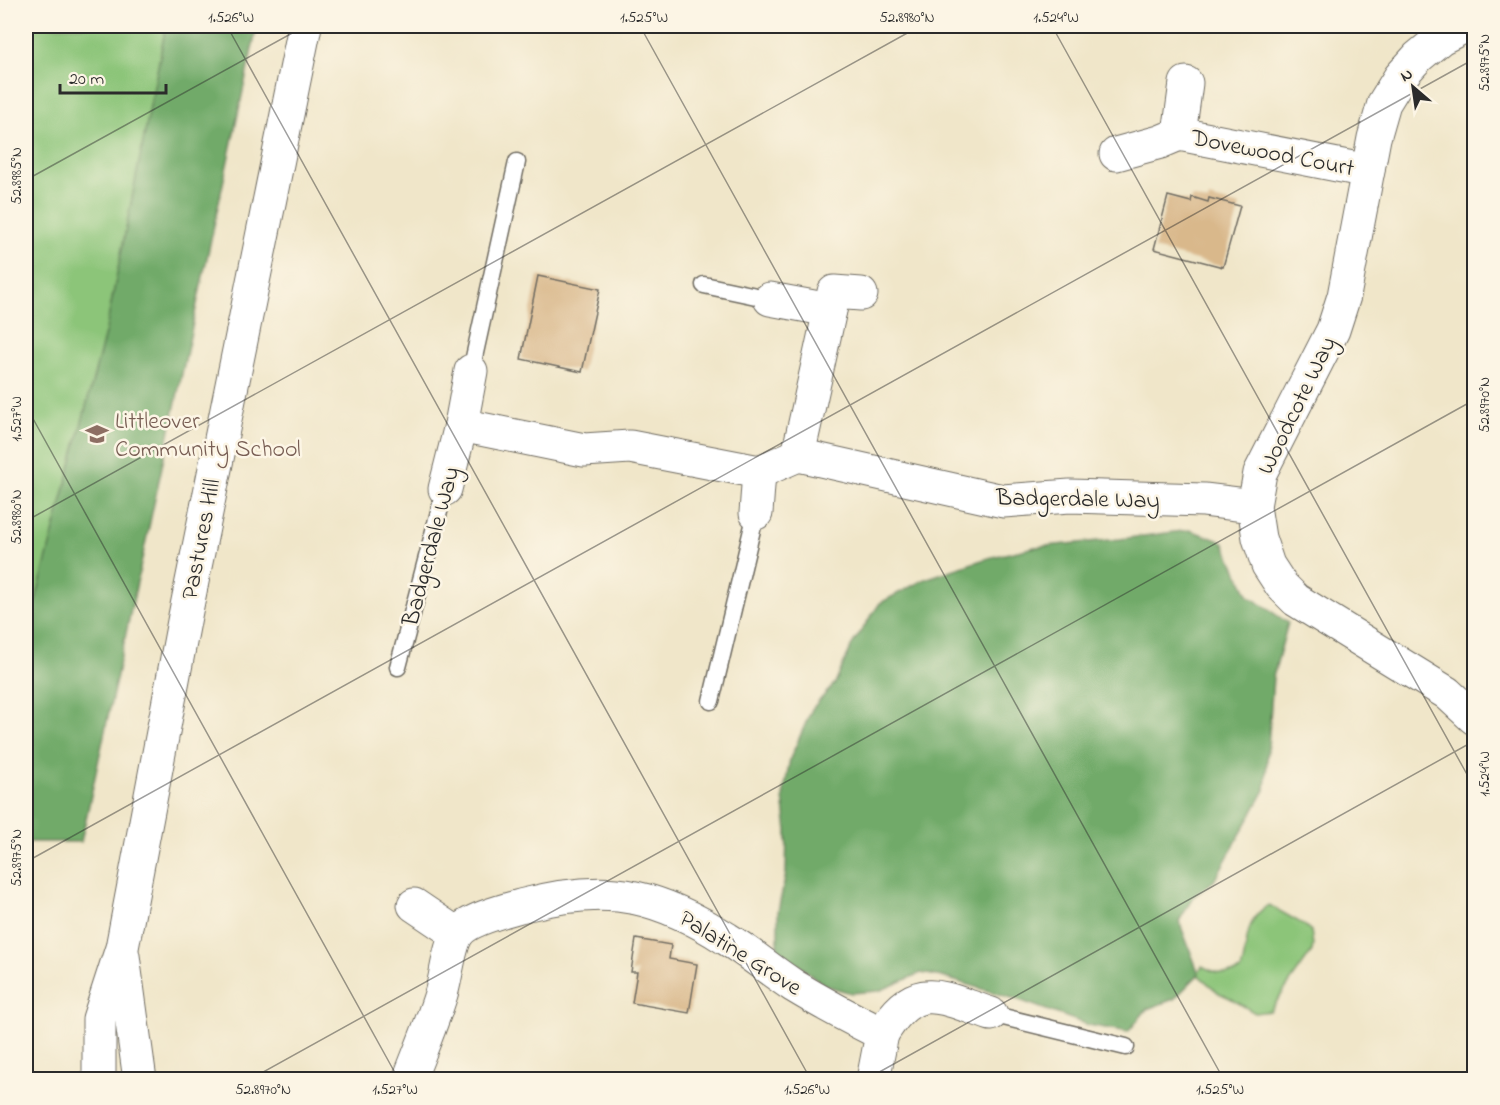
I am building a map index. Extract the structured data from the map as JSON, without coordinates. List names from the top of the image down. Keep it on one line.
{"streets":{"street":["Dovewood Court","Woodcote Way","Badgerdale Way","Pastures Hill","Palatine Grove"]},"crossings":[["Dovewood Court","Woodcote Way"],["Woodcote Way","Badgerdale Way"]],"places":{"school or university":["Littleover Community School"]},"scale_bar":"20 m","north":"top left","coordinates":["1.526°W","1.525°W","52.8980°N","1.524°W","52.8975°N","52.8985°N","52.8970°N","1.527°W"]}
